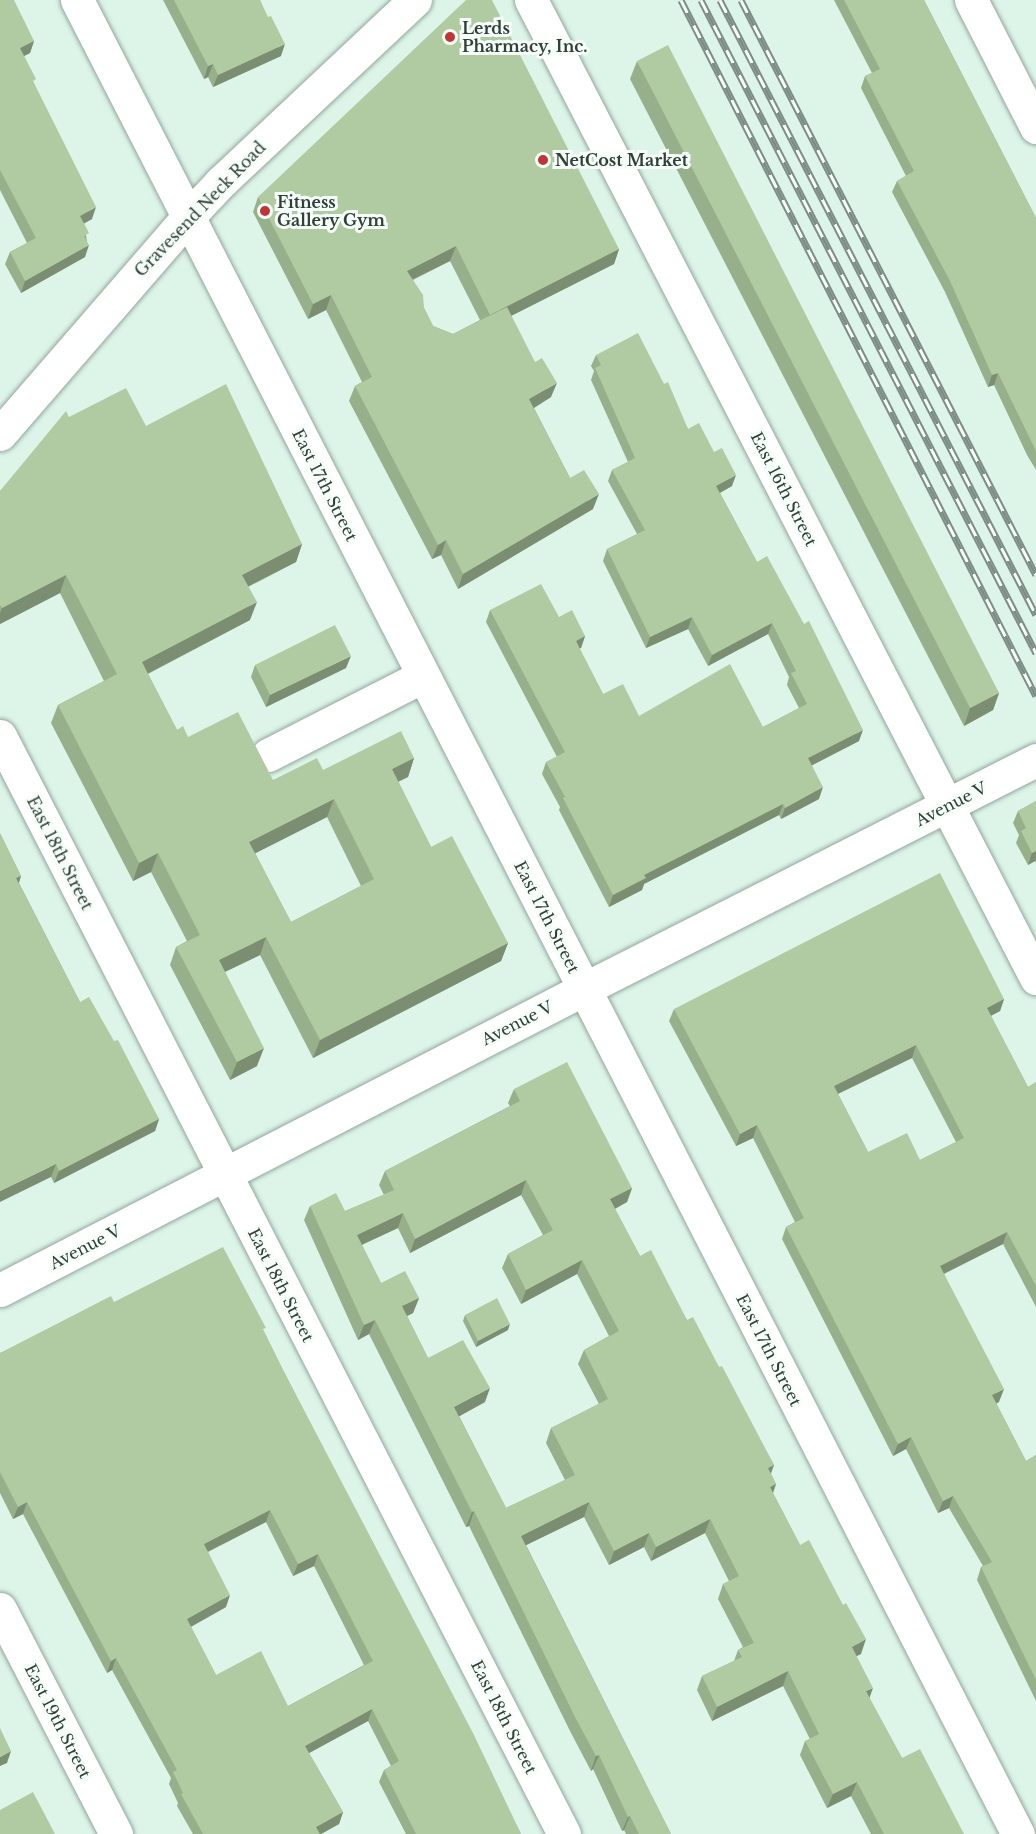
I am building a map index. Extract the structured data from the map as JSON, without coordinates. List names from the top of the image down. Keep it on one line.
{"streets":{"street":["Gravesend Neck Road","East 17th Street","East 16th Street","Avenue V","East 18th Street","East 19th Street"]},"crossings":[["Gravesend Neck Road","East 17th Street"],["East 17th Street","Avenue V"],["East 16th Street","Avenue V"],["Avenue V","East 18th Street"]],"places":["Lerds Pharmacy, Inc.","NetCost Market","Fitness Gallery Gym"]}
